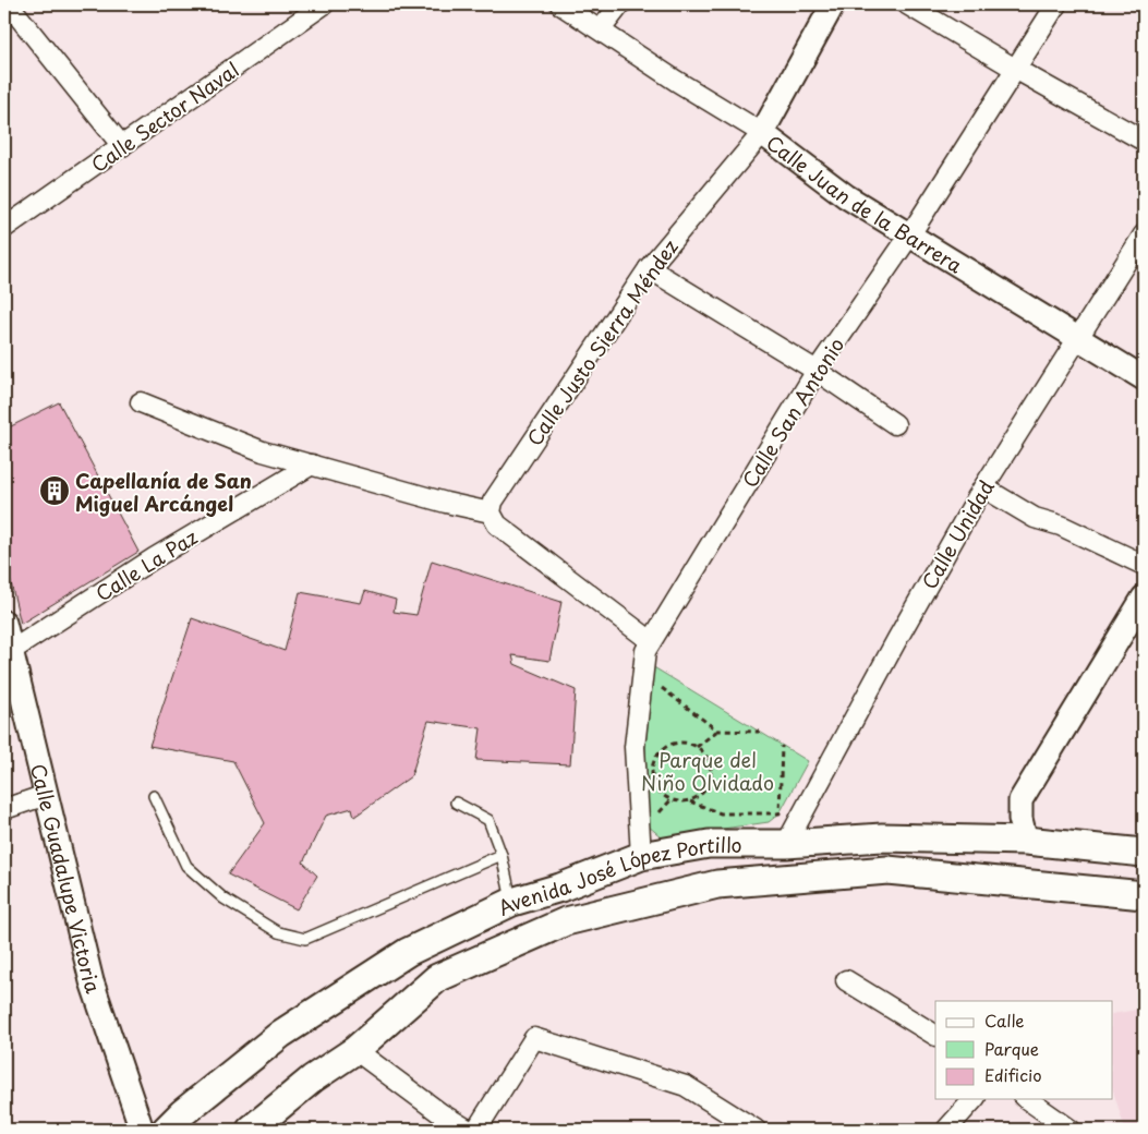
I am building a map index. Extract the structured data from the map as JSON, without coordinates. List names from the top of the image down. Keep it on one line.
{"streets":{"main road":["Avenida José López Portillo"],"street":["Calle Sector Naval","Calle Juan de la Barrera","Calle Justo Sierra Méndez","Calle San Antonio","Calle Unidad","Calle La Paz","Calle Guadalupe Victoria"]},"crossings":[["Calle Juan de la Barrera","Calle Justo Sierra Méndez"],["Calle Juan de la Barrera","Calle San Antonio"],["Calle Juan de la Barrera","Calle Unidad"],["Calle San Antonio","Avenida José López Portillo"],["Calle Unidad","Avenida José López Portillo"],["Calle La Paz","Calle Guadalupe Victoria"]],"parks":["Parque del Niño Olvidado"],"places":{"building":["Capellanía de San Miguel Arcángel"]},"legend":["Calle","Parque","Edificio"]}
